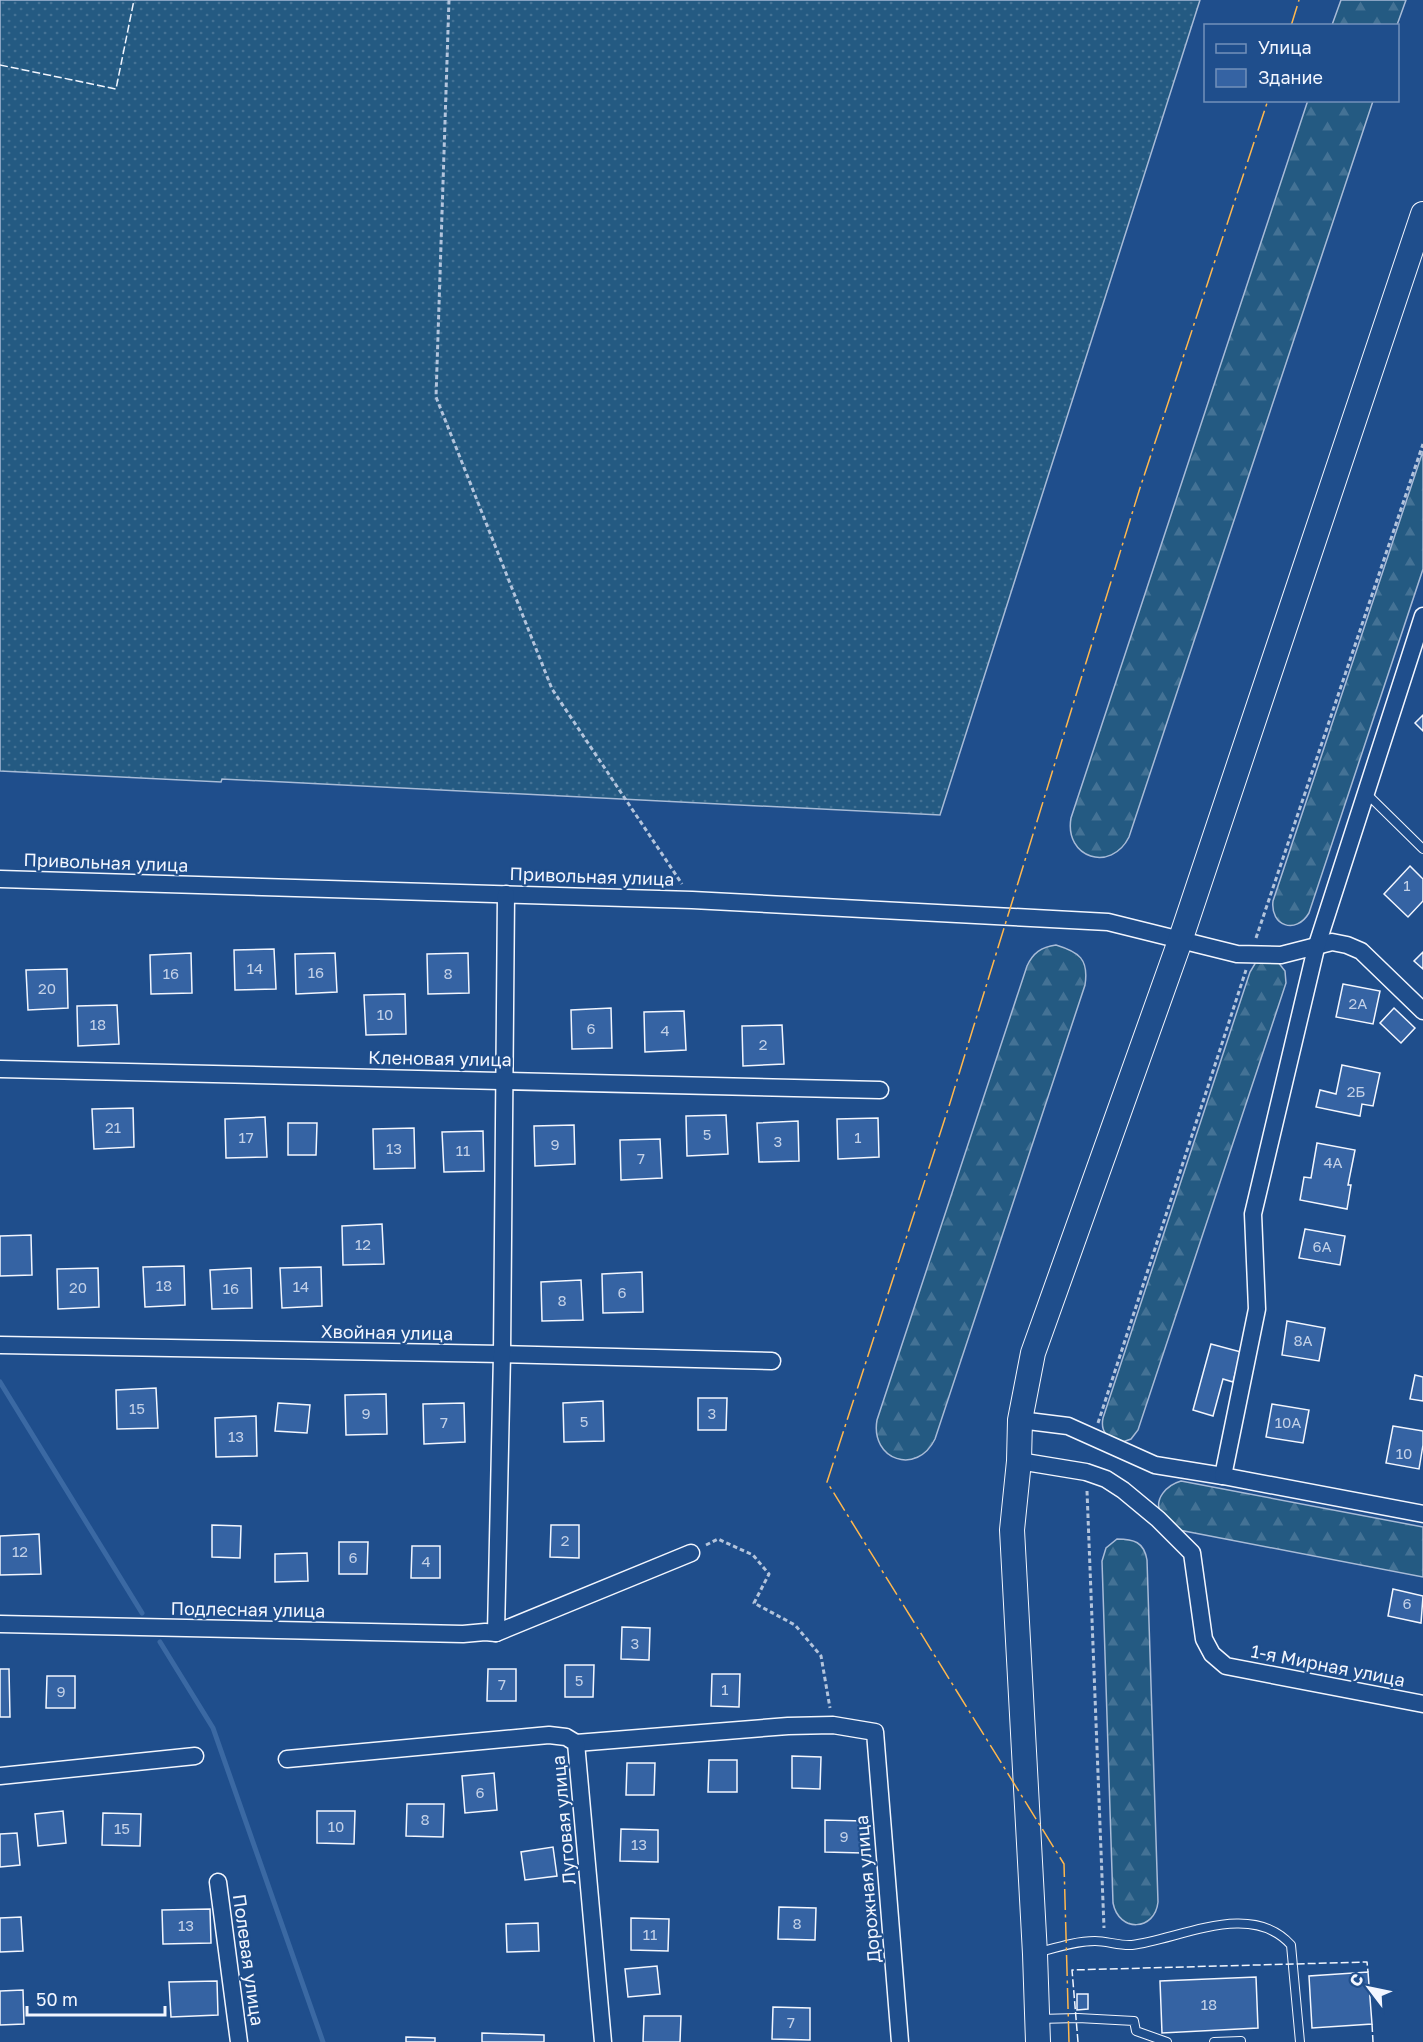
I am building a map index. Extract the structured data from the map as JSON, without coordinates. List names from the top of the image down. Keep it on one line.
{"streets":{"street":["Привольная улица","Кленовая улица","Хвойная улица","Подлесная улица","1-я Мирная улица","Луговая улица","Дорожная улица","Полевая улица"]},"house_numbers":["1","14","16","16","8","20","2А","10","18","6","4","2","2Б","21","5","17","1","3","9","13","11","7","4А","12","6А","18","14","20","16","6","8","8А","15","9","3","5","7","10А","13","10","2","12","6","4","6","3","5","7","1","9","6","8","10","15","9","13","8","13","11","18","7"],"legend":["Улица","Здание"],"scale_bar":"50 m","north":"top left"}
